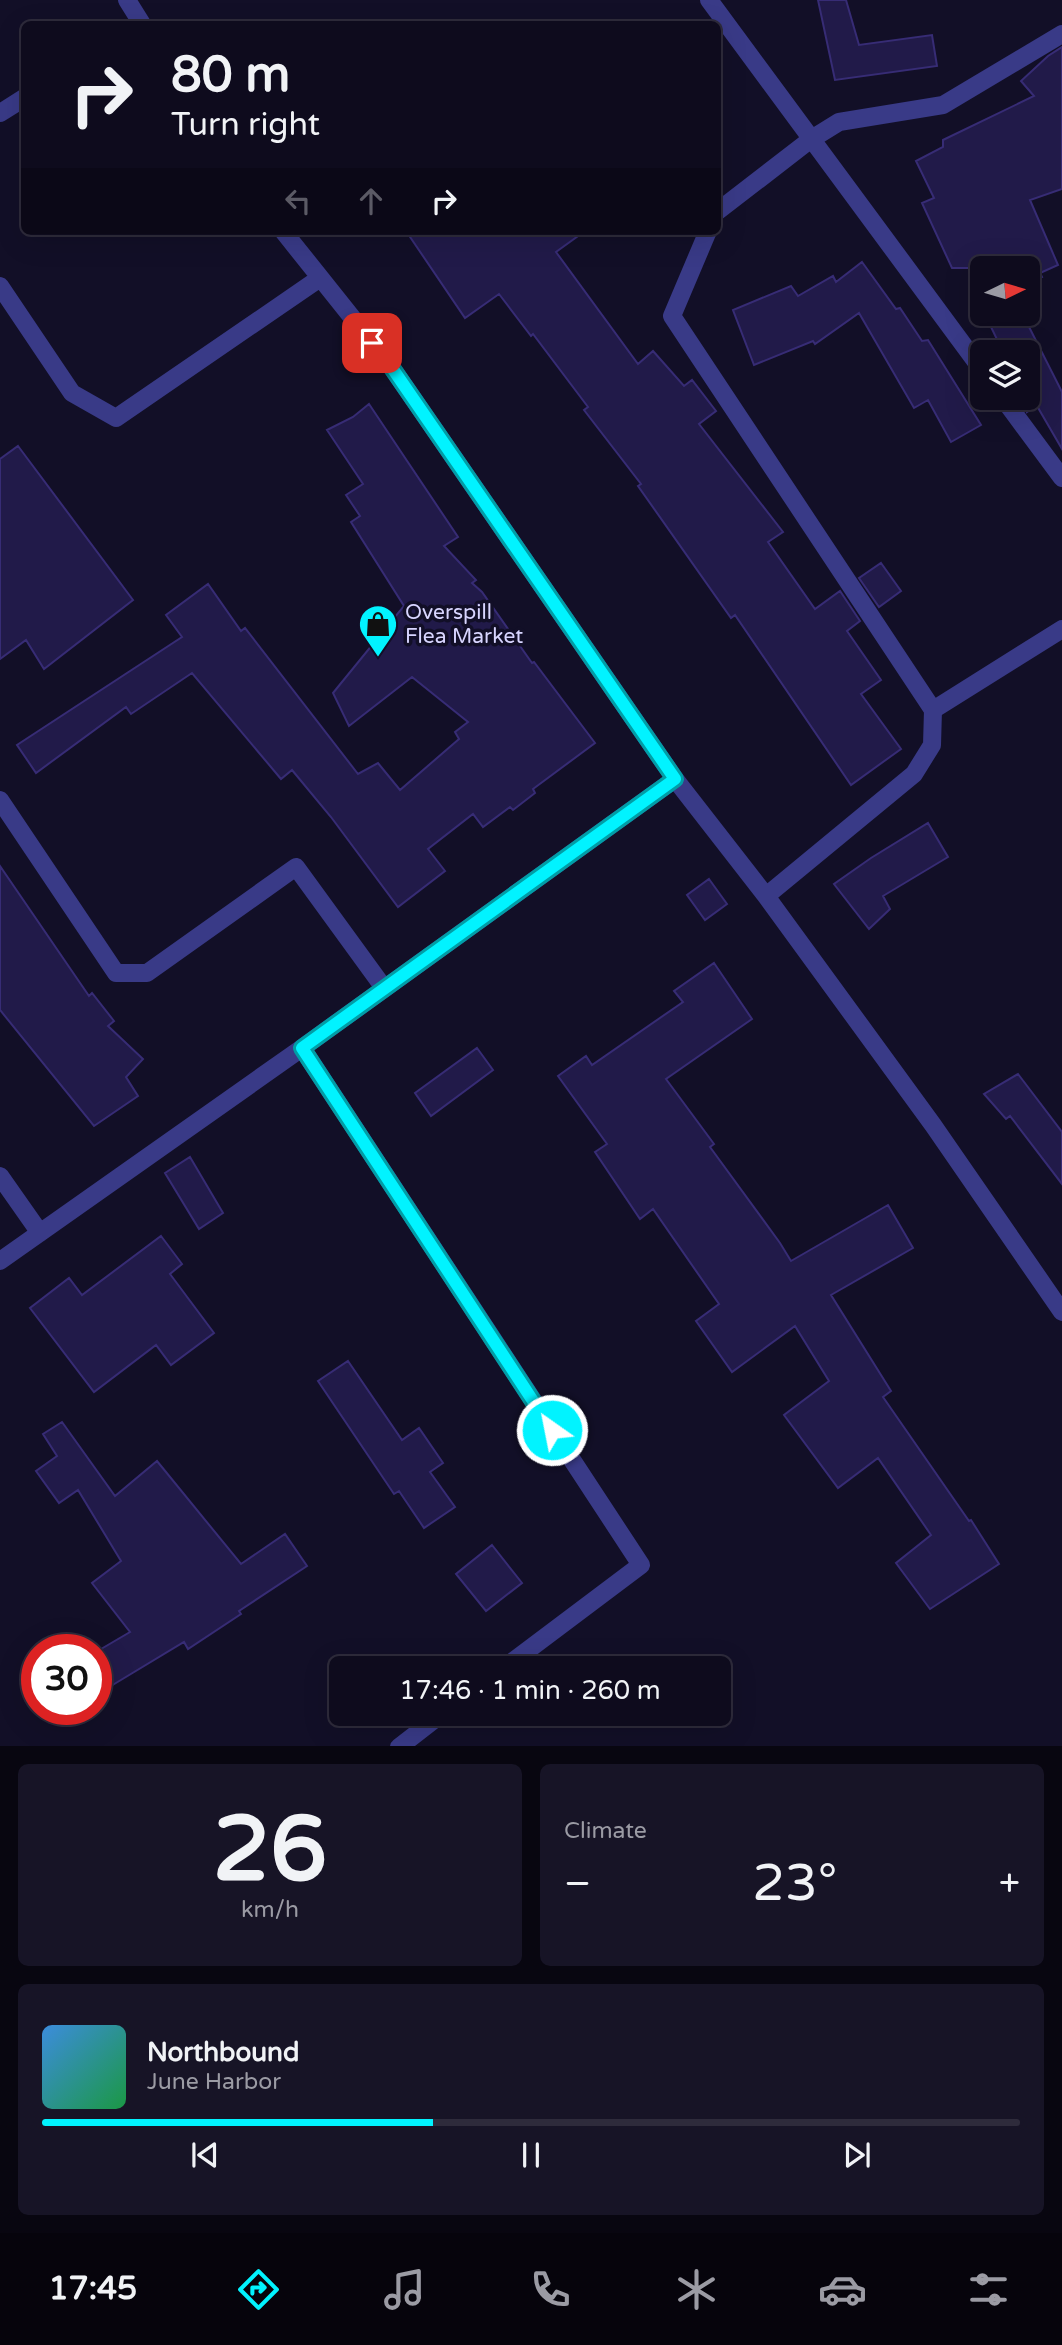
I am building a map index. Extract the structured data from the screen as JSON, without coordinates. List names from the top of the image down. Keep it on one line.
{"places":{"shop":["Overspill Flea Market"]},"north":"right","page":{"turn":["80 m","Turn right"],"limit":"30","trip":"17:46 · 1 min · 260 m","tile":[["26","km/h"],"Climate"],"heat":["−","23°","+"],"song":["Northbound","June Harbor"],"tabs":"17:45"}}
